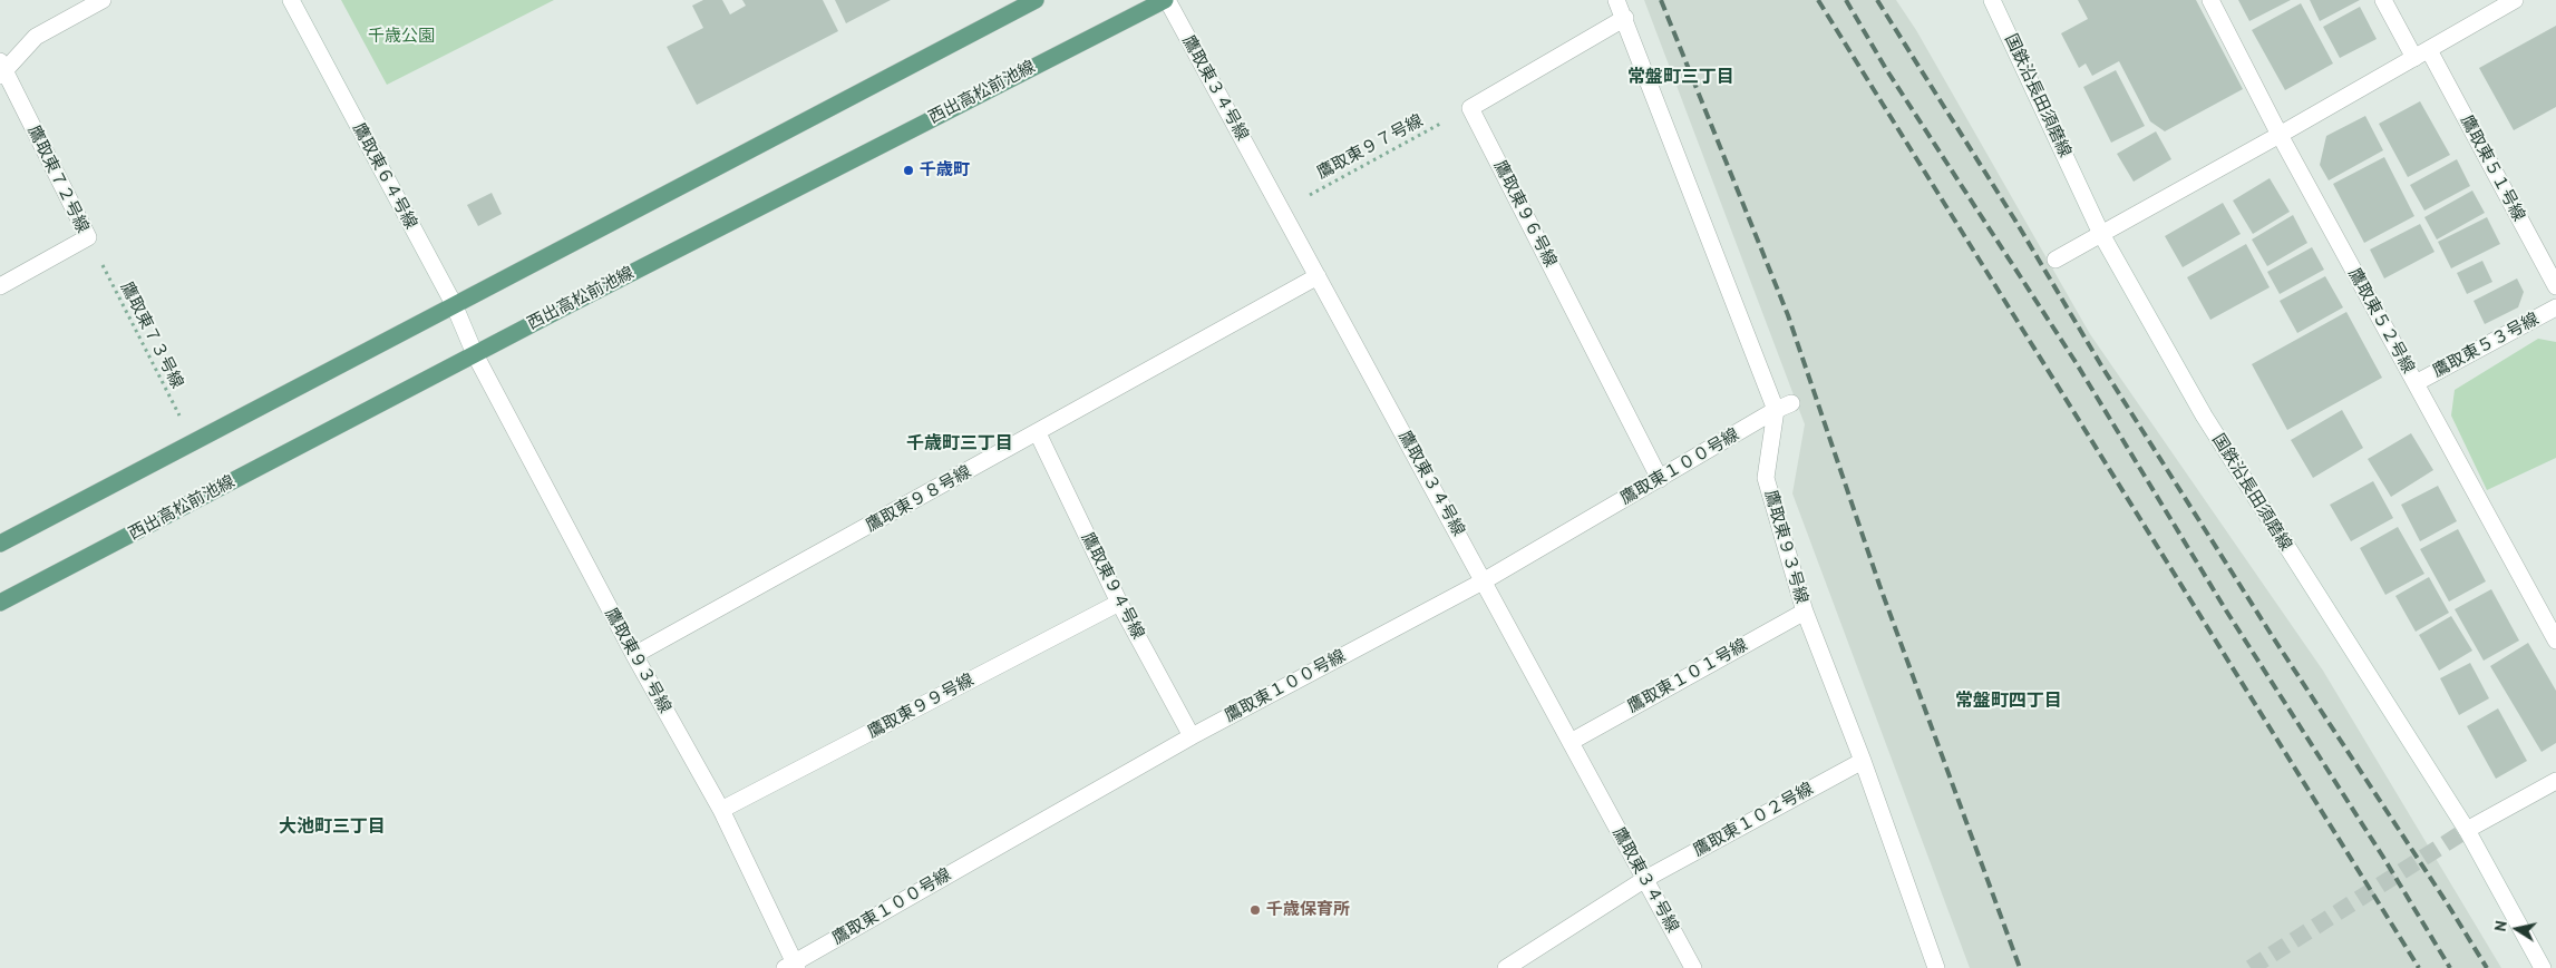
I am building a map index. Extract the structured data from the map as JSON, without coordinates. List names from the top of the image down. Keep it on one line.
{"streets":{"main road":["西出高松前池線"],"street":["鷹取東３４号線","国鉄沿長田須磨線","鷹取東５１号線","鷹取東６４号線","鷹取東７２号線","鷹取東９６号線","鷹取東５２号線","鷹取東５３号線","鷹取東１００号線","鷹取東９８号線","鷹取東９３号線","鷹取東９４号線","鷹取東１０１号線","鷹取東９９号線","鷹取東１０２号線"],"path":["鷹取東９７号線","鷹取東７３号線"]},"crossings":[["鷹取東３４号線","西出高松前池線"],["鷹取東３４号線","鷹取東９７号線"],["鷹取東３４号線","鷹取東１００号線"],["鷹取東３４号線","鷹取東９８号線"],["鷹取東３４号線","鷹取東１０１号線"],["鷹取東３４号線","鷹取東１０２号線"],["西出高松前池線","鷹取東６４号線"],["西出高松前池線","鷹取東９３号線"],["鷹取東９７号線","鷹取東９６号線"],["鷹取東６４号線","鷹取東９３号線"],["鷹取東７２号線","鷹取東７３号線"],["鷹取東９６号線","鷹取東１００号線"],["鷹取東５２号線","鷹取東５３号線"],["鷹取東１００号線","鷹取東９３号線"],["鷹取東１００号線","鷹取東９４号線"],["鷹取東９８号線","鷹取東９３号線"],["鷹取東９８号線","鷹取東９４号線"],["鷹取東９３号線","鷹取東１０１号線"],["鷹取東９３号線","鷹取東９９号線"],["鷹取東９３号線","鷹取東１０２号線"],["鷹取東９４号線","鷹取東９９号線"]],"districts":["常盤町三丁目","千歳町三丁目","常盤町四丁目","大池町三丁目"],"parks":["千歳公園"],"places":["千歳町","千歳保育所"],"north":"left"}
